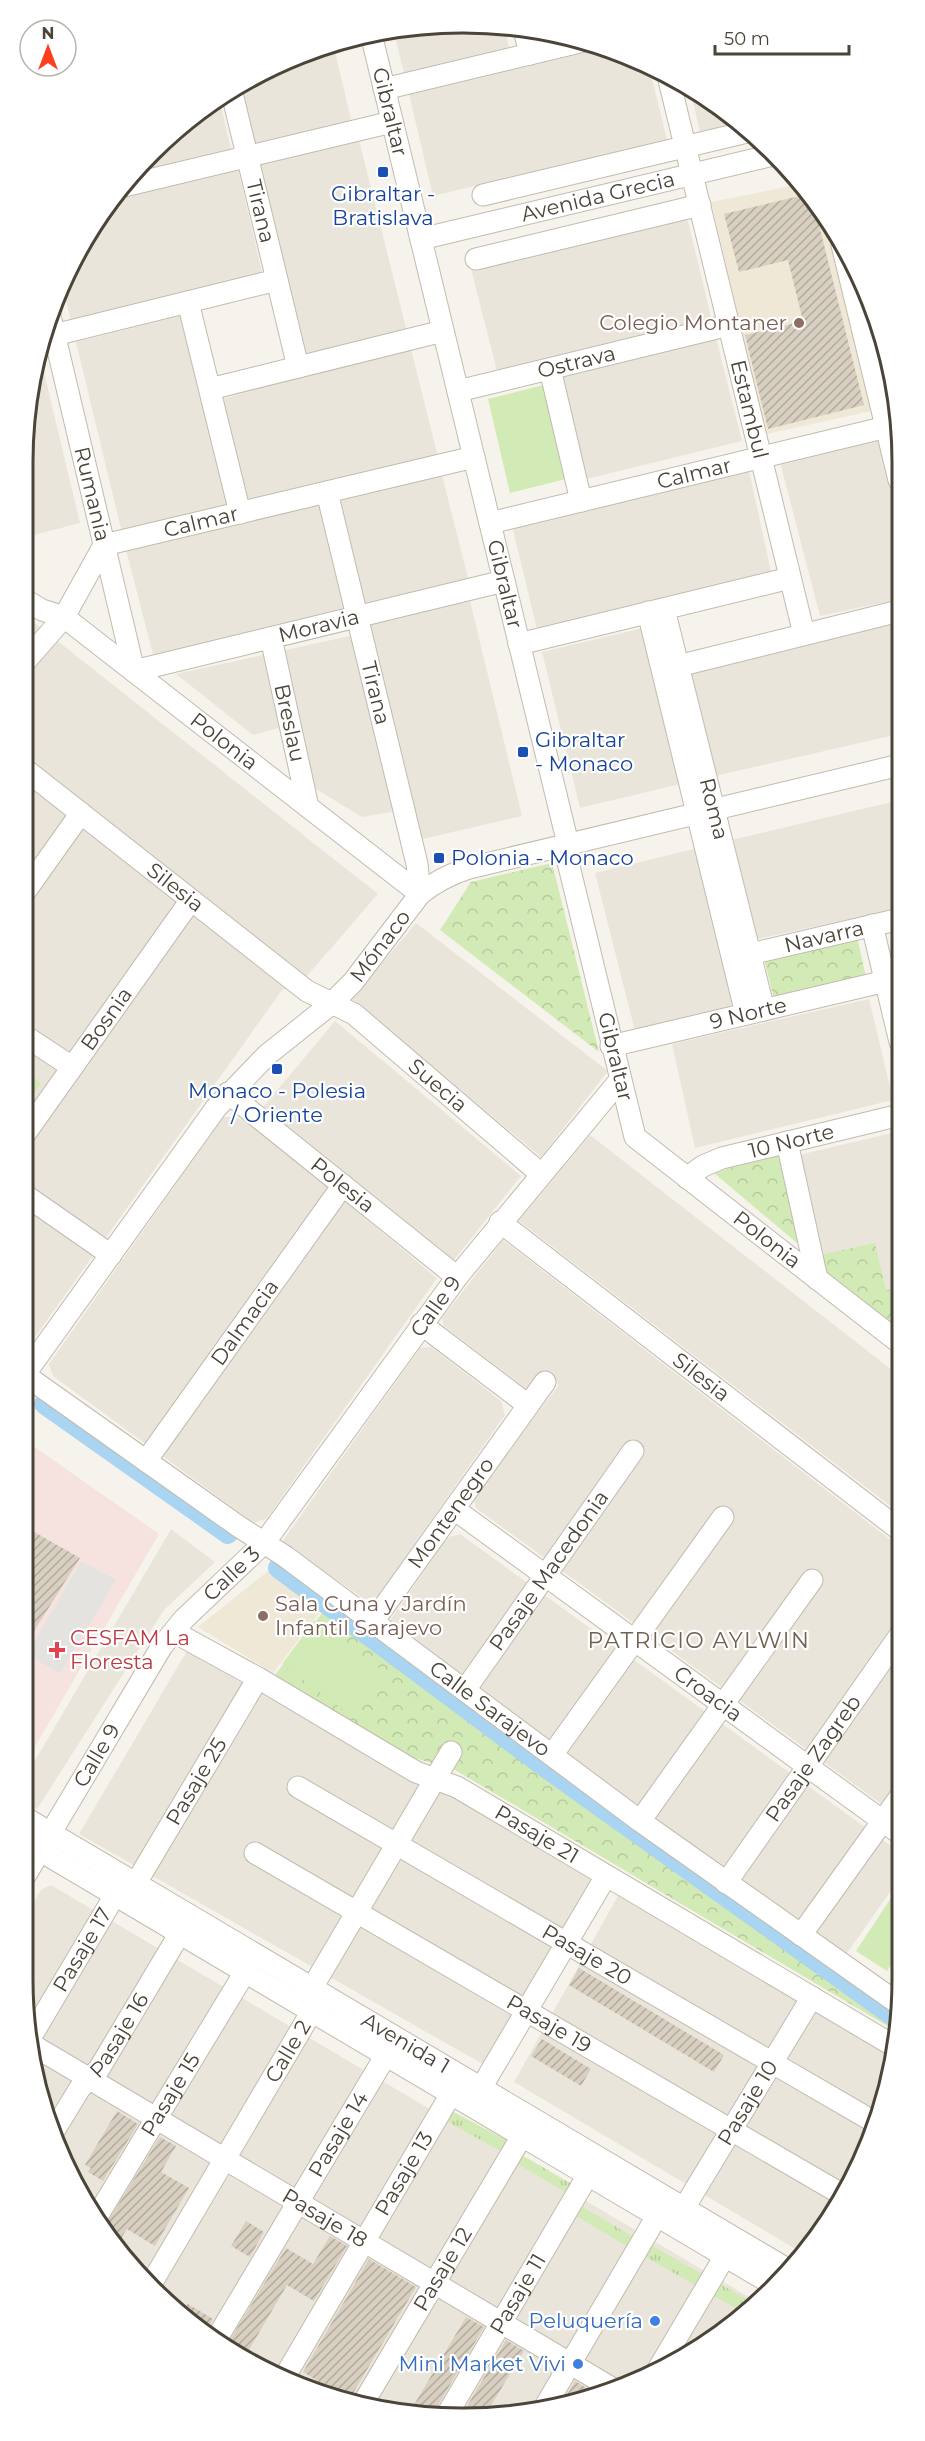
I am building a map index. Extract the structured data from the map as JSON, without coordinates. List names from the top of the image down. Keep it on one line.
{"streets":{"street":["Gibraltar","Avenida Grecia","Tirana","Ostrava","Estambul","Calmar","Rumania","Moravia","Breslau","Polonia","Roma","Silesia","Navarra","Mónaco","9 Norte","Bosnia","Suecia","10 Norte","Polesia","Calle 9","Dalmacia","Montenegro","Pasaje Macedonia","Calle 3","Croacia","Calle Sarajevo","Pasaje Zagreb","Pasaje 25","Pasaje 21","Pasaje 17","Pasaje 20","Pasaje 19","Pasaje 16","Avenida 1","Calle 2","Pasaje 15","Pasaje 10","Pasaje 14","Pasaje 13","Pasaje 18","Pasaje 12","Pasaje 11"]},"crossings":[["Gibraltar","Avenida Grecia"],["Gibraltar","Ostrava"],["Gibraltar","Calmar"],["Gibraltar","Moravia"],["Gibraltar","Polonia"],["Gibraltar","Mónaco"],["Gibraltar","9 Norte"],["Gibraltar","Calle 9"],["Avenida Grecia","Estambul"],["Tirana","Calmar"],["Tirana","Moravia"],["Tirana","Polonia"],["Tirana","Mónaco"],["Ostrava","Estambul"],["Estambul","Calmar"],["Calmar","Rumania"],["Rumania","Moravia"],["Rumania","Polonia"],["Moravia","Breslau"],["Moravia","Polonia"],["Breslau","Polonia"],["Polonia","Mónaco"],["Polonia","10 Norte"],["Roma","Navarra"],["Roma","Mónaco"],["Roma","9 Norte"],["Silesia","Mónaco"],["Silesia","Bosnia"],["Silesia","Suecia"],["Silesia","Calle 9"],["Mónaco","Suecia"],["Mónaco","Polesia"],["Suecia","Calle 9"],["Polesia","Calle 9"],["Polesia","Dalmacia"],["Calle 9","Calle 3"],["Calle 9","Calle Sarajevo"],["Calle 9","Pasaje 21"],["Calle 9","Avenida 1"],["Dalmacia","Calle Sarajevo"],["Montenegro","Croacia"],["Montenegro","Calle Sarajevo"],["Pasaje Macedonia","Croacia"],["Pasaje Macedonia","Calle Sarajevo"],["Calle 3","Calle Sarajevo"],["Calle 3","Pasaje 21"],["Croacia","Pasaje Zagreb"],["Calle Sarajevo","Pasaje Zagreb"],["Pasaje 25","Pasaje 21"],["Pasaje 25","Avenida 1"],["Pasaje 21","Pasaje 10"],["Pasaje 17","Avenida 1"],["Pasaje 20","Pasaje 10"],["Pasaje 19","Pasaje 10"],["Pasaje 16","Avenida 1"],["Pasaje 16","Pasaje 18"],["Avenida 1","Calle 2"],["Avenida 1","Pasaje 15"],["Avenida 1","Pasaje 10"],["Avenida 1","Pasaje 14"],["Avenida 1","Pasaje 13"],["Avenida 1","Pasaje 12"],["Avenida 1","Pasaje 11"],["Calle 2","Pasaje 18"],["Pasaje 15","Pasaje 18"],["Pasaje 14","Pasaje 18"],["Pasaje 13","Pasaje 18"],["Pasaje 18","Pasaje 12"],["Pasaje 18","Pasaje 11"]],"districts":["PATRICIO AYLWIN"],"places":{"transit":["Gibraltar - Bratislava","Gibraltar - Monaco","Polonia - Monaco","Monaco - Polesia / Oriente"],"other":["Colegio Montaner","Sala Cuna y Jardín Infantil Sarajevo","Peluquería","Mini Market Vivi"],"health":["CESFAM La Floresta"]},"scale_bar":"50 m","north":"top"}
